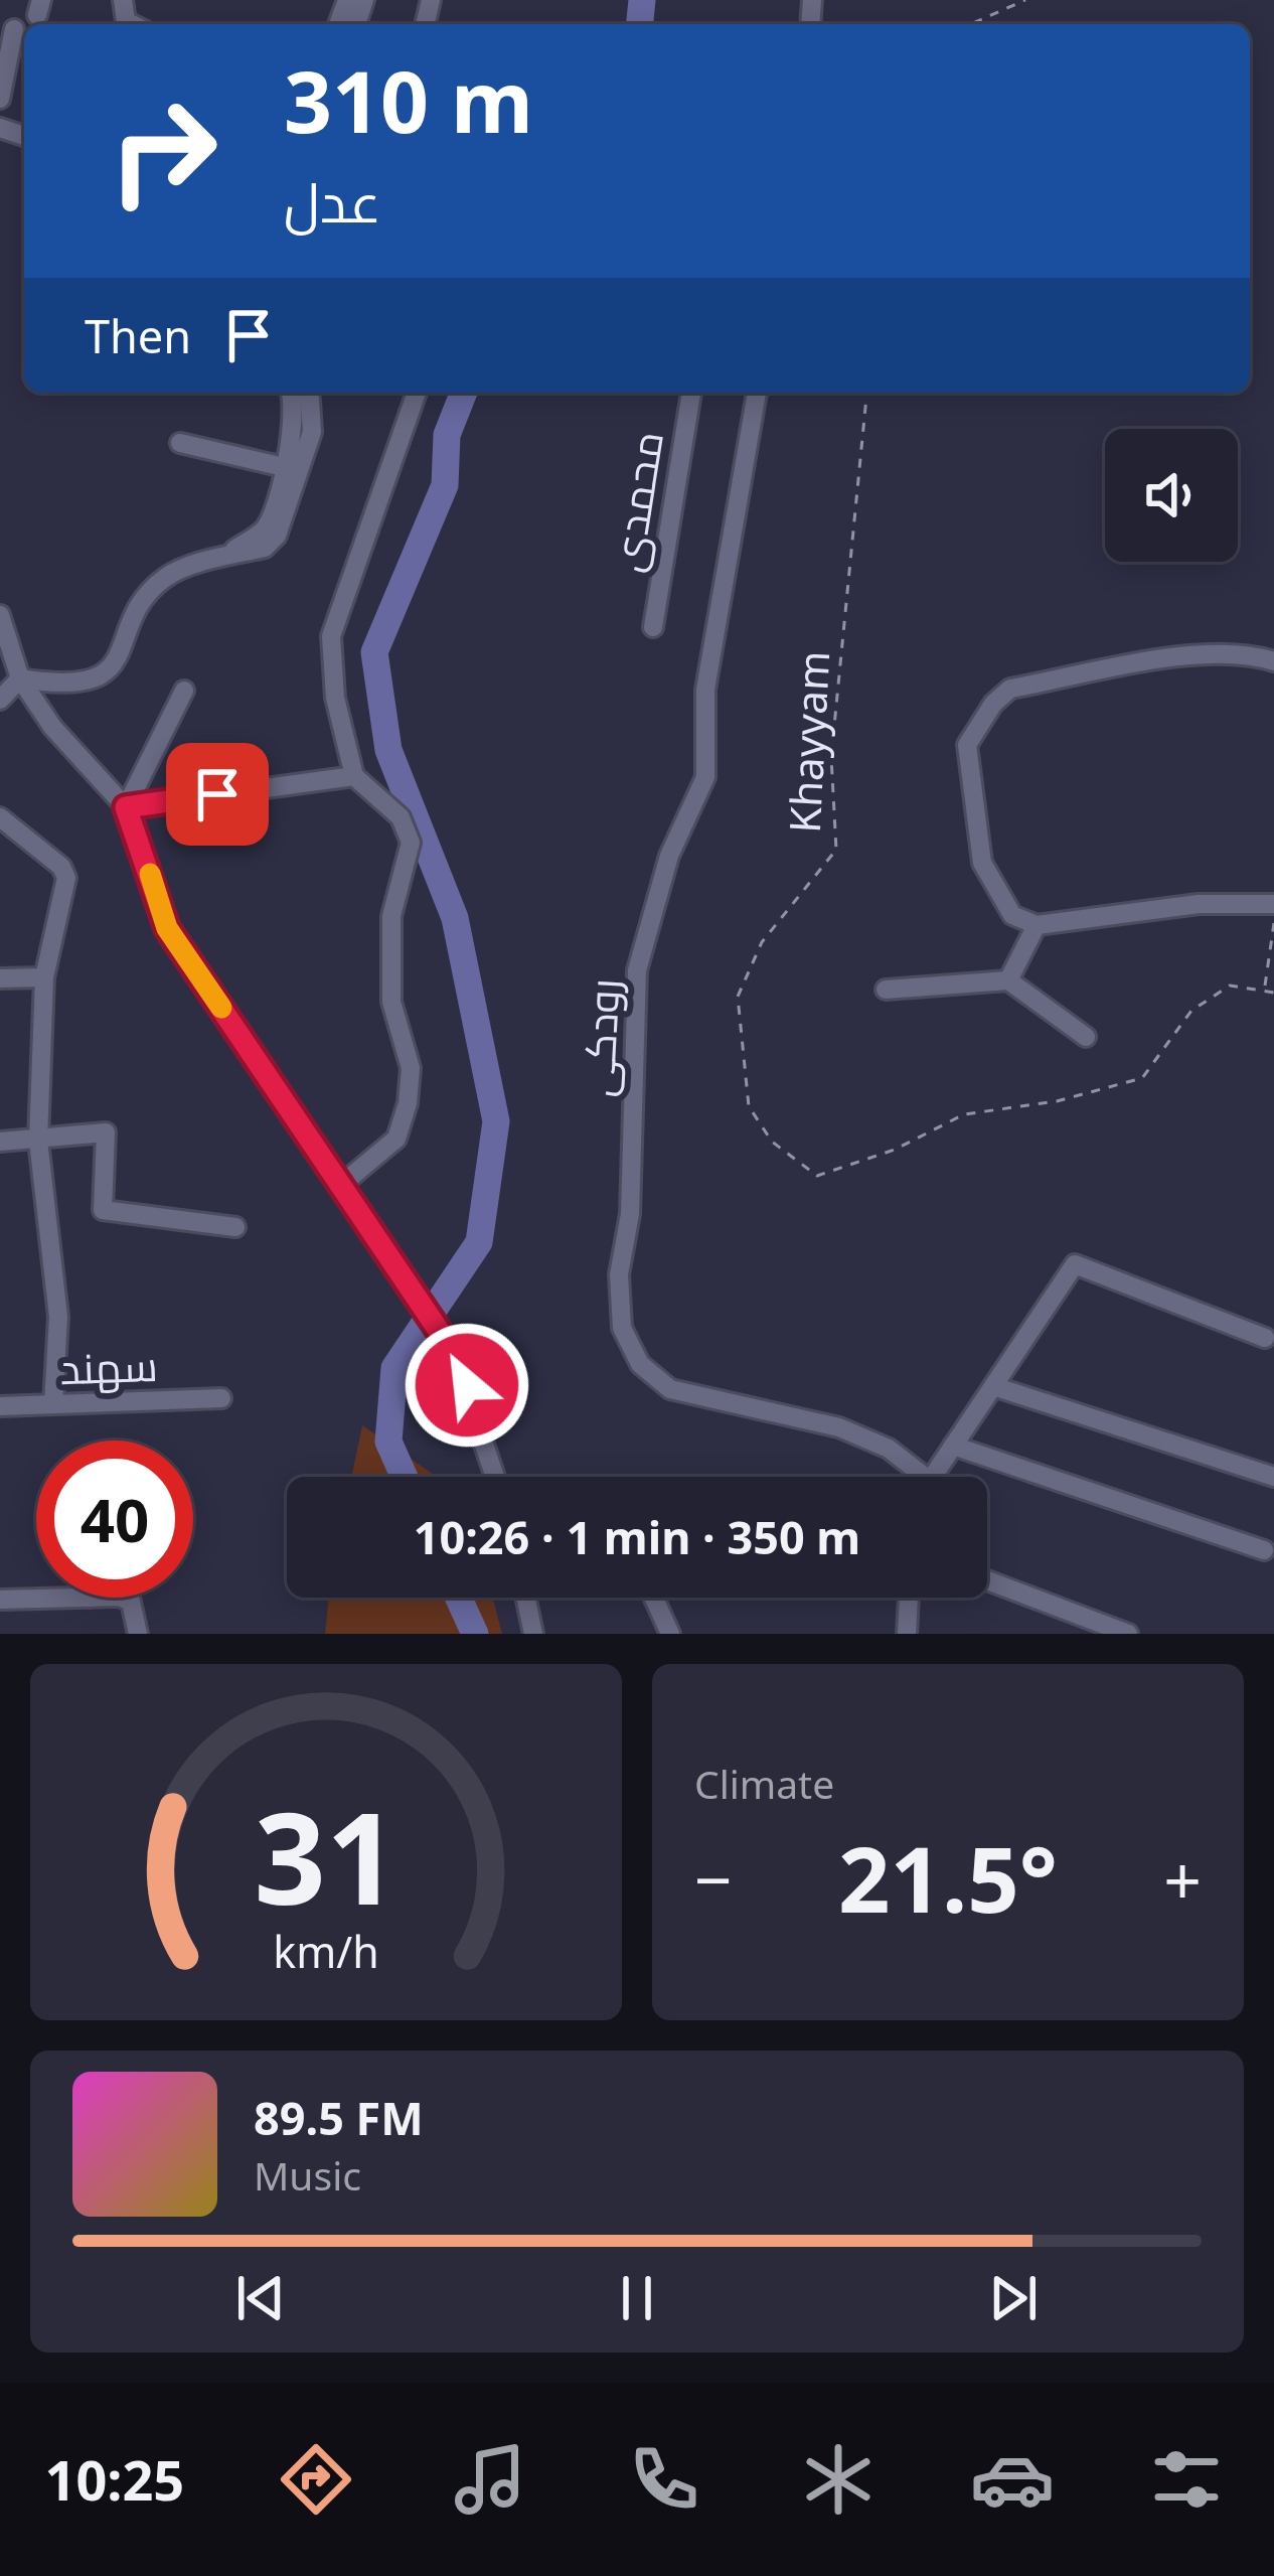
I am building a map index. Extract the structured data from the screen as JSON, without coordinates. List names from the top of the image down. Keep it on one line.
{"streets":{"street":["محمدی","رودکی","سهند"],"path":["Khayyam"]},"page":{"turn":["310 m","عدل"],"then":"Then","limit":"40","trip":"10:26 · 1 min · 350 m","tile":"Climate","heat":["−","21.5°","+"],"song":["89.5 FM","Music"],"tabs":"10:25","gauge":["31","km/h"]}}
